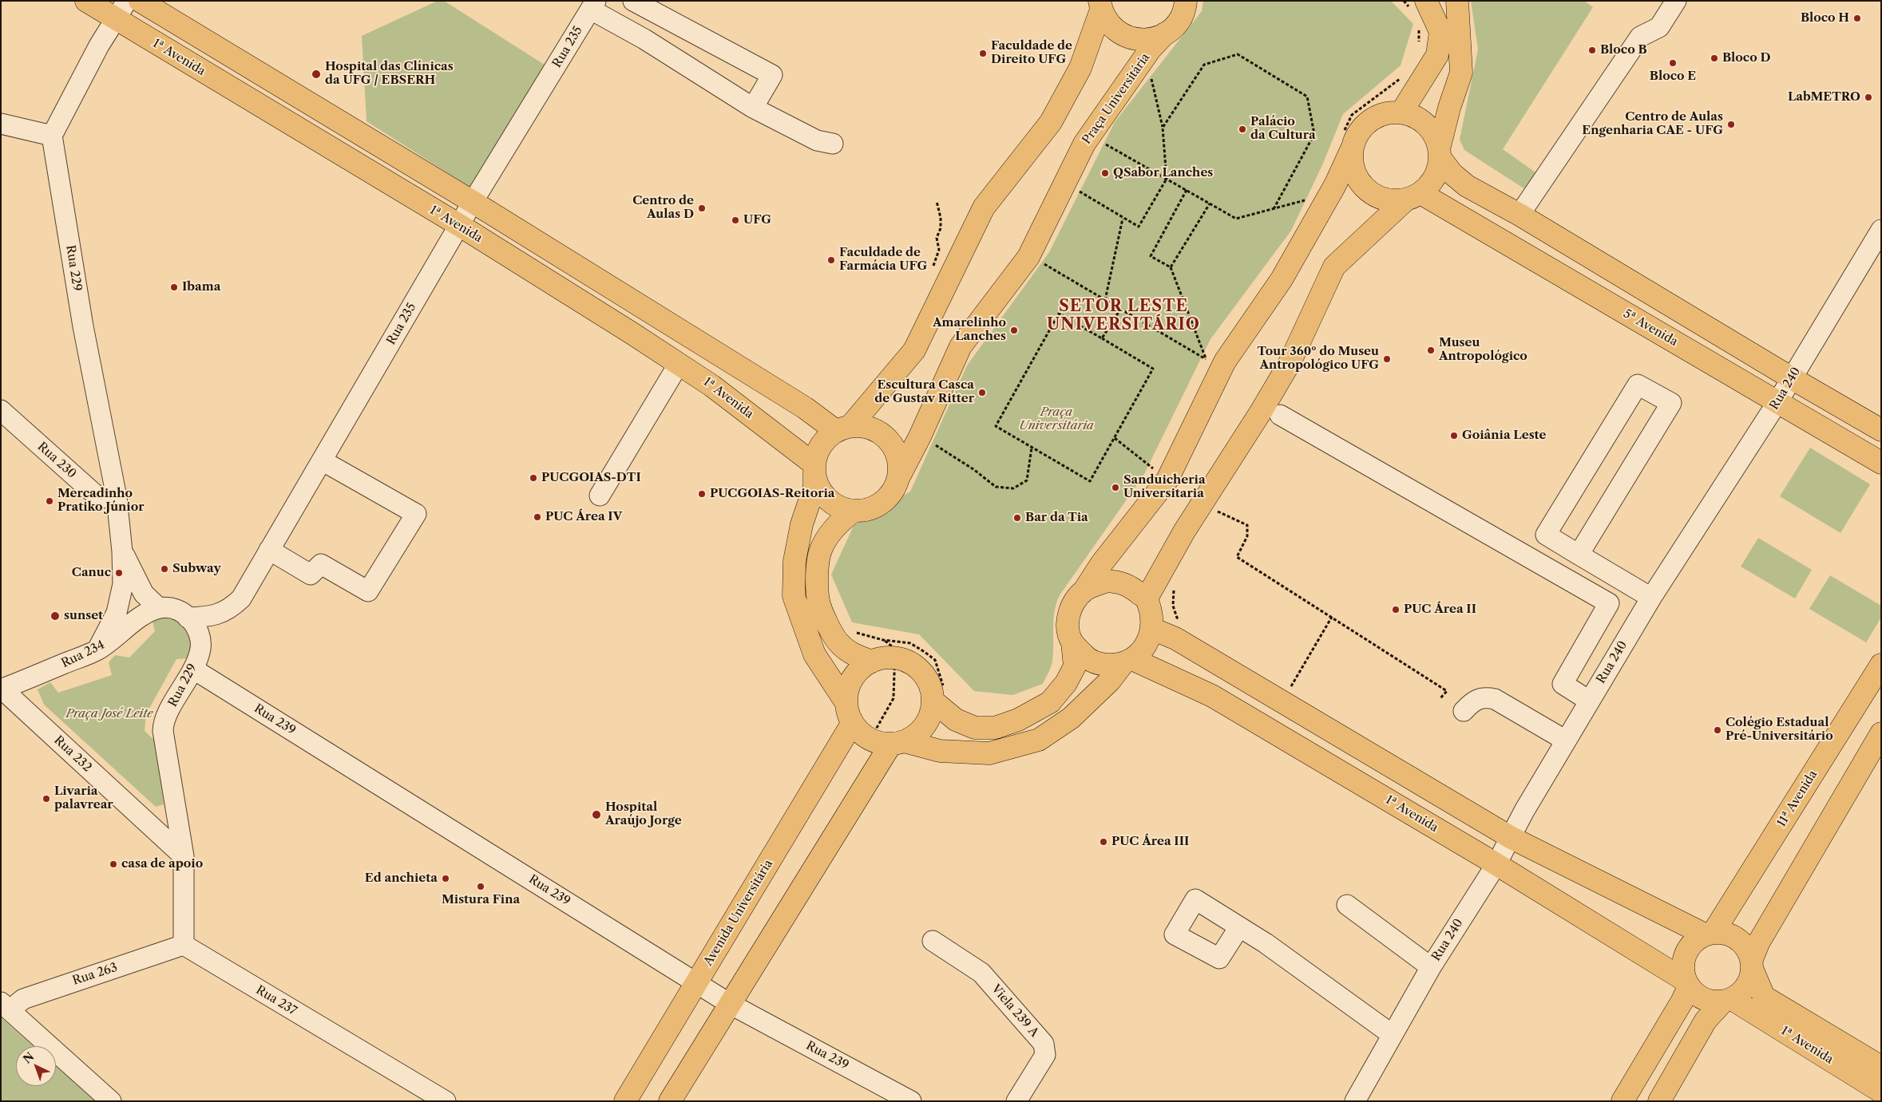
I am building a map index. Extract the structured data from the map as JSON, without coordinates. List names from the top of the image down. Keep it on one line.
{"streets":{"main road":["1ª Avenida","Praça Universitária","5ª Avenida","11ª Avenida","Avenida Universitária"],"street":["Rua 235","Rua 229","Rua 240","Rua 230","Rua 234","Rua 239","Rua 232","Rua 263","Rua 237","Viela 239 A"]},"crossings":[["Rua 235","1ª Avenida"],["Rua 235","Rua 229"],["1ª Avenida","Rua 240"],["1ª Avenida","11ª Avenida"],["Rua 229","Rua 230"],["Rua 229","Rua 234"],["Rua 229","Rua 239"],["Rua 229","Rua 232"],["5ª Avenida","Rua 240"],["Rua 234","Rua 232"],["Rua 239","Avenida Universitária"],["Rua 263","Rua 237"]],"districts":["SETOR LESTE UNIVERSITÁRIO"],"parks":["Praça Universitária","Praça José Leite"],"places":["Bloco H","Bloco B","Faculdade de Direito UFG","Bloco D","Bloco E","Hospital das Clínicas da UFG / EBSERH","LabMETRO","Centro de Aulas Engenharia CAE - UFG","Palácio da Cultura","QSabor Lanches","Centro de Aulas D","UFG","Faculdade de Farmácia UFG","Ibama","Amarelinho Lanches","Museu Antropológico","Tour 360º do Museu Antropológico UFG","Escultura Casca de Gustav Ritter","Goiânia Leste","PUCGOIAS-DTI","Sanduicheria Universitaria","PUCGOIAS-Reitoria","Mercadinho Pratiko Júnior","PUC Área IV","Bar da Tia","Subway","Canuc","PUC Área II","sunset","Colégio Estadual Pré-Universitário","Livaria palavrear","Hospital Araújo Jorge","PUC Área III","casa de apoio","Ed anchieta","Mistura Fina"],"north":"top left"}
